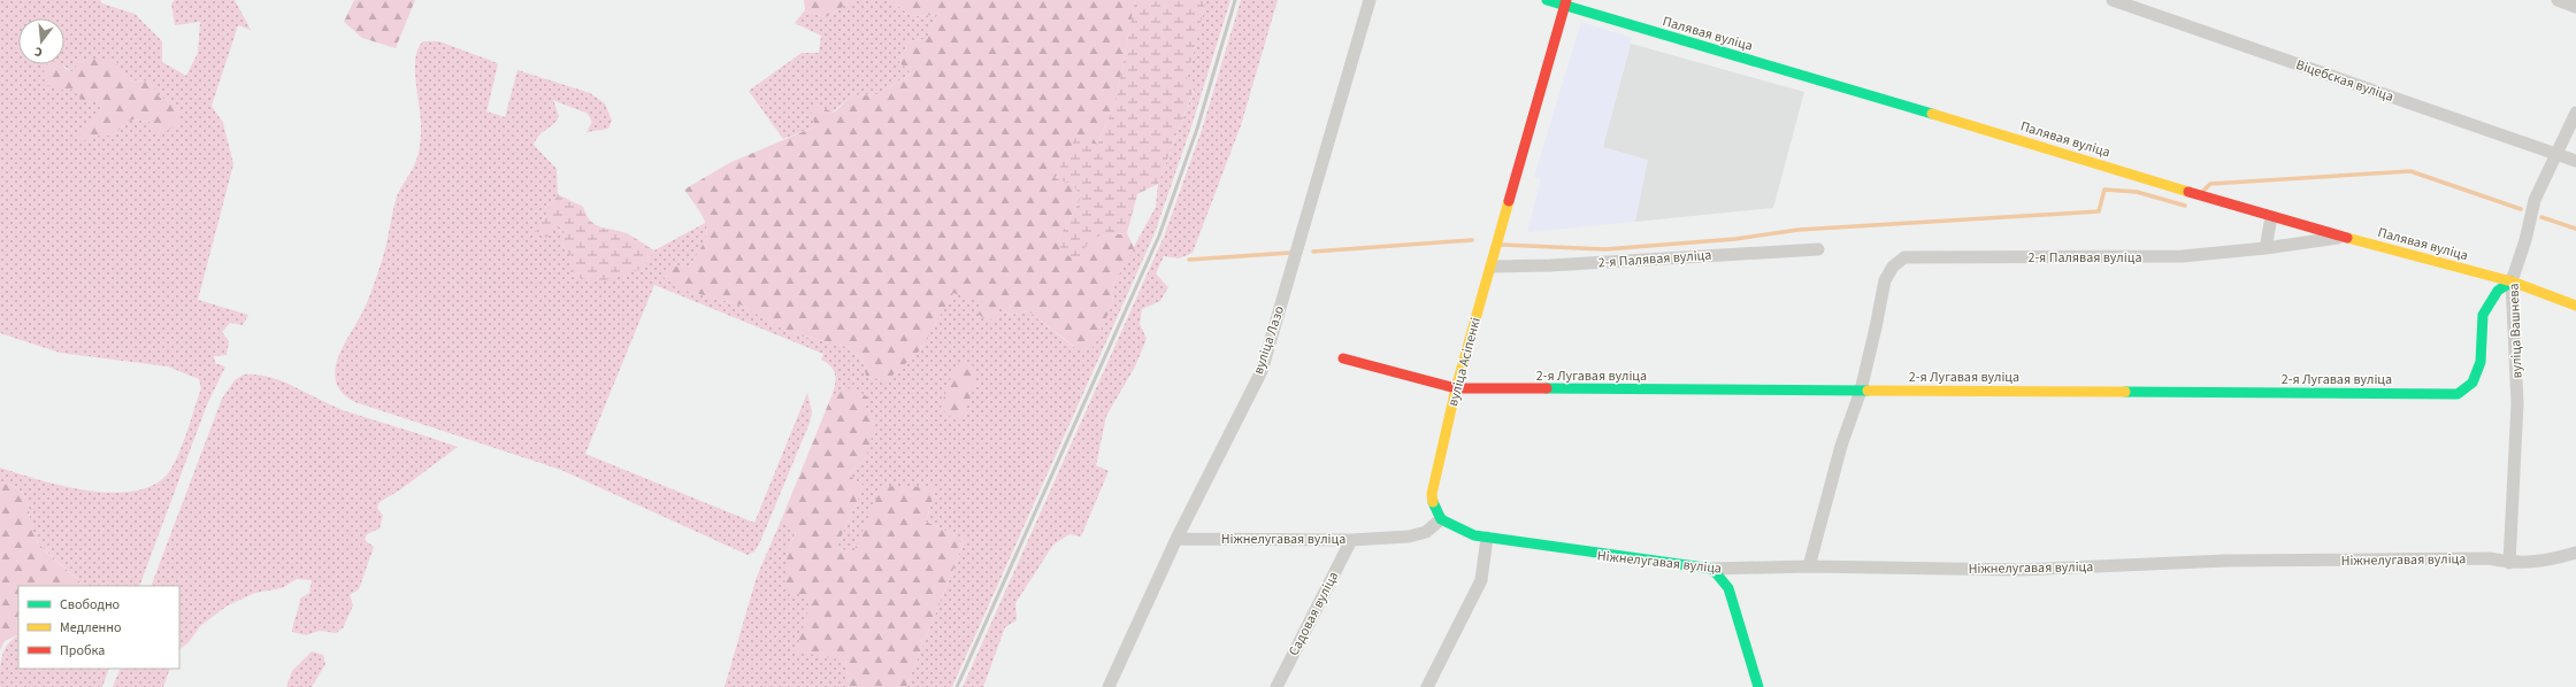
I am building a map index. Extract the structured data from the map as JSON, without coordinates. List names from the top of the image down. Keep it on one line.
{"streets":{"street":["Палявая вуліца","Віцебская вуліца","2-я Палявая вуліца","вуліца Вашнева","вуліца Лазо","вуліца Асіпенкі","2-я Лугавая вуліца","Ніжнелугавая вуліца","Садовая вуліца"]},"crossings":[["Палявая вуліца","2-я Палявая вуліца"],["Палявая вуліца","вуліца Вашнева"],["Палявая вуліца","вуліца Асіпенкі"],["Палявая вуліца","2-я Лугавая вуліца"],["Віцебская вуліца","вуліца Вашнева"],["2-я Палявая вуліца","вуліца Асіпенкі"],["2-я Палявая вуліца","2-я Лугавая вуліца"],["вуліца Вашнева","2-я Лугавая вуліца"],["вуліца Вашнева","Ніжнелугавая вуліца"],["вуліца Лазо","Ніжнелугавая вуліца"],["вуліца Асіпенкі","2-я Лугавая вуліца"],["вуліца Асіпенкі","Ніжнелугавая вуліца"],["Ніжнелугавая вуліца","Садовая вуліца"]],"legend":["Свободно","Медленно","Пробка"],"north":"bottom"}
